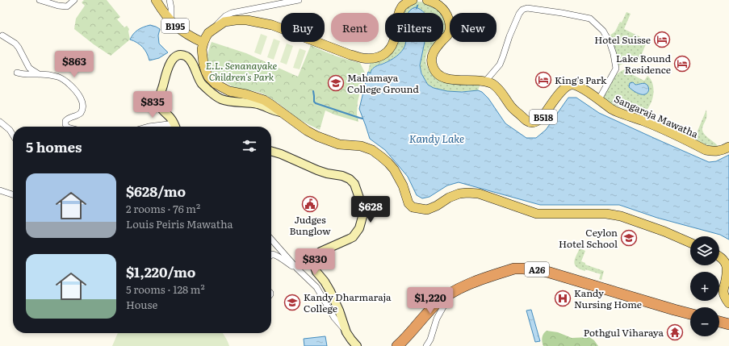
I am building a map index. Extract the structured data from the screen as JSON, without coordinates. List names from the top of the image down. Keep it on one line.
{"streets":{"highway":["A26"],"main road":["B195","Sangaraja Mawatha","B518"]},"water":["Kandy Lake"],"parks":["E.L. Senanayake Children's Park"],"places":{"hotel":["Hotel Suisse","Lake Round Residence","King's Park"],"school or university":["Mahamaya College Ground","Ceylon Hotel School","Kandy Dharmaraja College"],"public building":["Judges Bunglow"],"hospital":["Kandy Nursing Home"],"temple":["Pothgul Viharaya"]},"page":{"chip":["Buy","Rent","Filters","New"],"price":["$863","$835","$628","$830","$1,220"],"heading":"5 homes","list":[{"name":"$628/mo","note":"2 rooms · 76 m² · Louis Peiris Mawatha"},{"name":"$1,220/mo","note":"5 rooms · 128 m² · House"}],"map_buttons":["+","−"]}}
